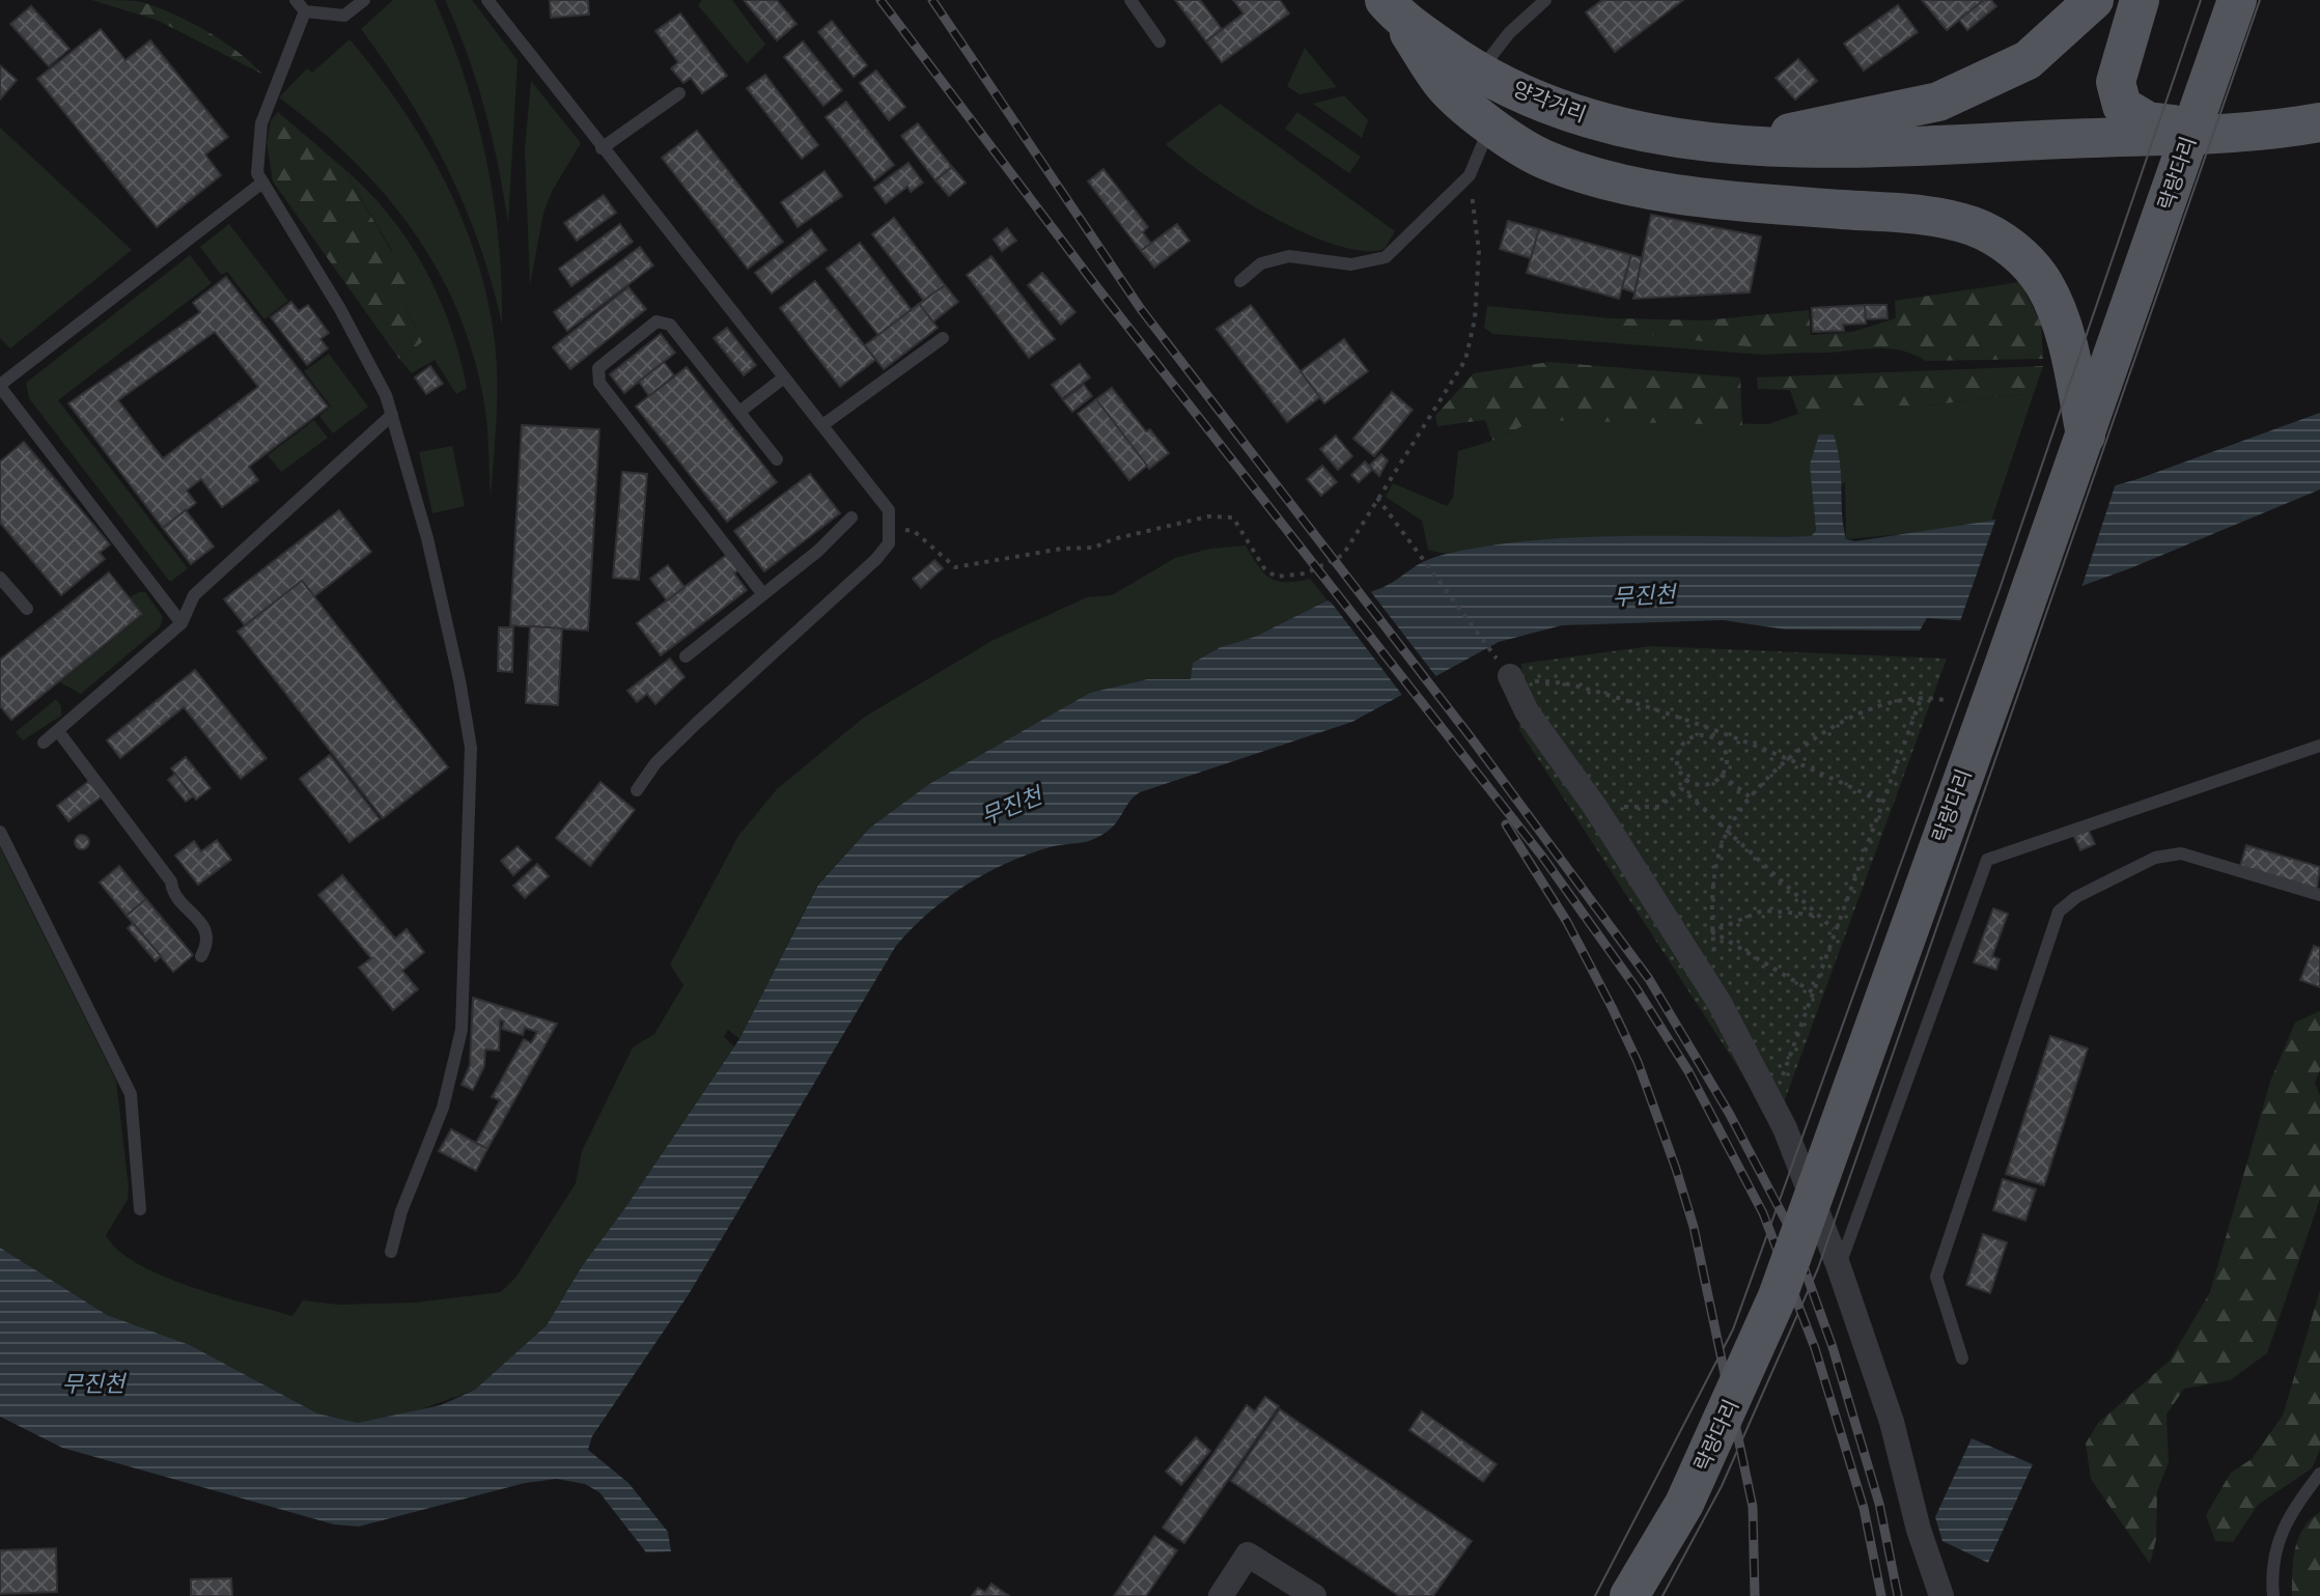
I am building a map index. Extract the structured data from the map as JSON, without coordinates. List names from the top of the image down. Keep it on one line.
{"streets":{"main road":["양각거리","락랑다리"]},"water":["무진천"]}
